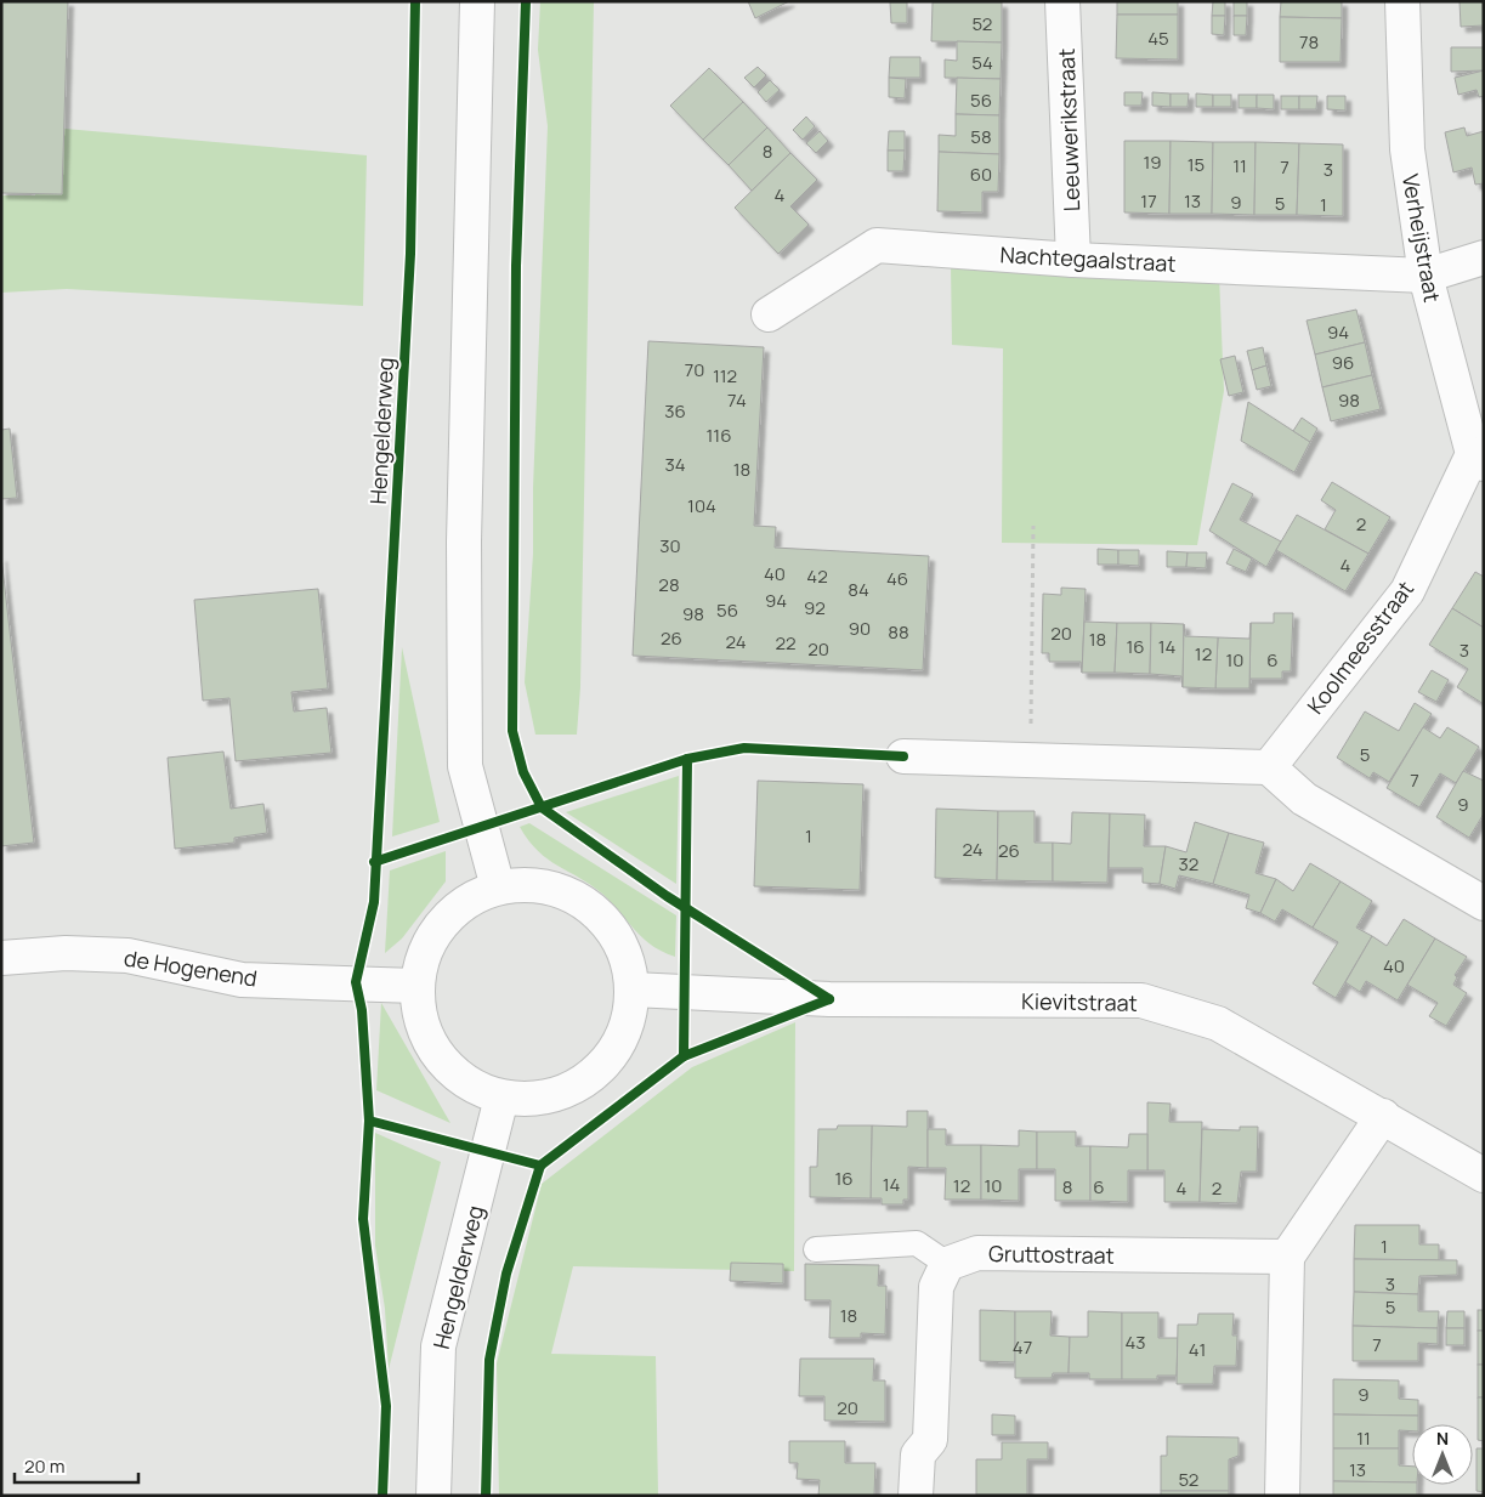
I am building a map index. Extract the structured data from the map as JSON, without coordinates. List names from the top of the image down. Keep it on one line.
{"streets":{"street":["Leeuwerikstraat","Verheijstraat","Nachtegaalstraat","Hengelderweg","Koolmeesstraat","de Hogenend","Kievitstraat","Gruttostraat"]},"crossings":[["Leeuwerikstraat","Nachtegaalstraat"],["Verheijstraat","Nachtegaalstraat"],["Verheijstraat","Koolmeesstraat"],["Hengelderweg","de Hogenend"],["Hengelderweg","Kievitstraat"],["de Hogenend","Kievitstraat"]],"house_numbers":["52","45","78","54","56","58","8","19","15","11","7","3","60","4","17","13","9","5","1","94","96","70","112","74","98","36","116","34","18","104","2","30","4","40","42","46","28","84","94","92","56","98","90","88","20","26","18","24","22","16","14","20","3","12","10","6","5","7","9","1","24","26","32","40","16","14","12","10","8","6","4","2","1","3","5","18","43","7","47","41","9","20","11","13","52"],"scale_bar":"20 m","north":"top"}
